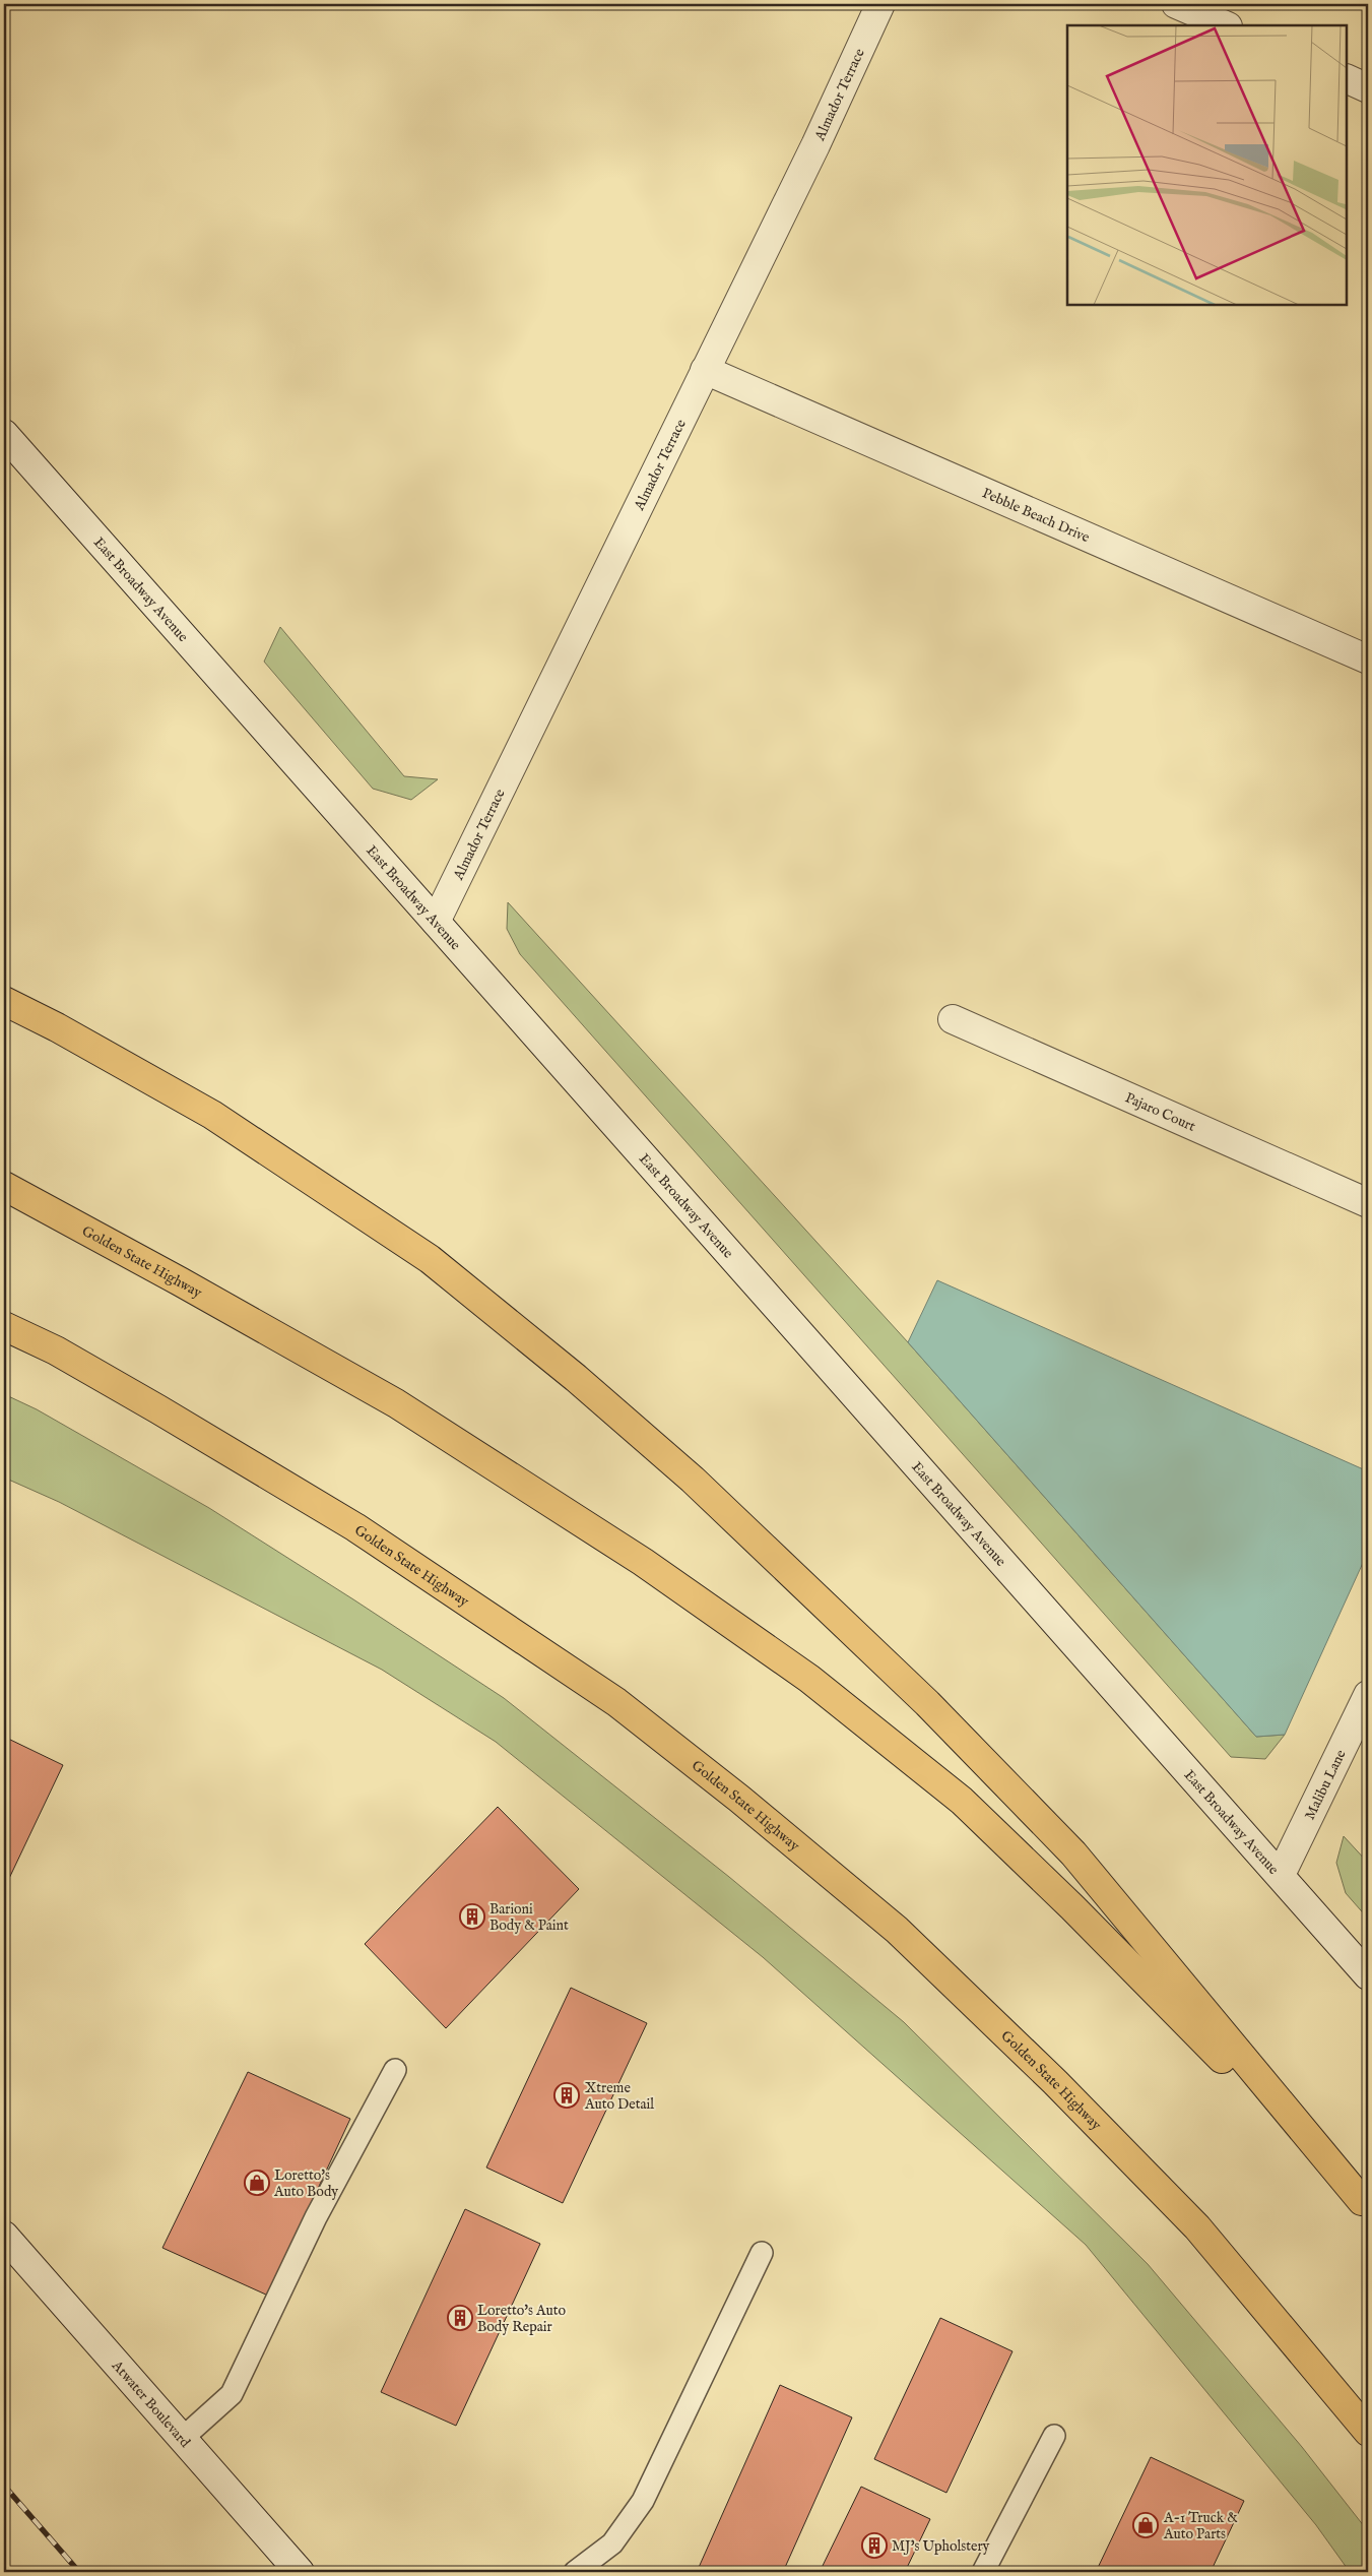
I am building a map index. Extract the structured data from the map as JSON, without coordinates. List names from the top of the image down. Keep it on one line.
{"streets":{"highway":["Golden State Highway"],"main road":["Almador Terrace","Pebble Beach Drive","East Broadway Avenue","Pajaro Court","Malibu Lane","Atwater Boulevard"]},"crossings":[["Almador Terrace","Pebble Beach Drive"],["Almador Terrace","East Broadway Avenue"],["East Broadway Avenue","Malibu Lane"]],"places":{"building":["Barioni Body & Paint","Xtreme Auto Detail","Loretto's Auto Body Repair","MJ's Upholstery"],"shop":["Loretto's Auto Body","A-1 Truck & Auto Parts"]}}
